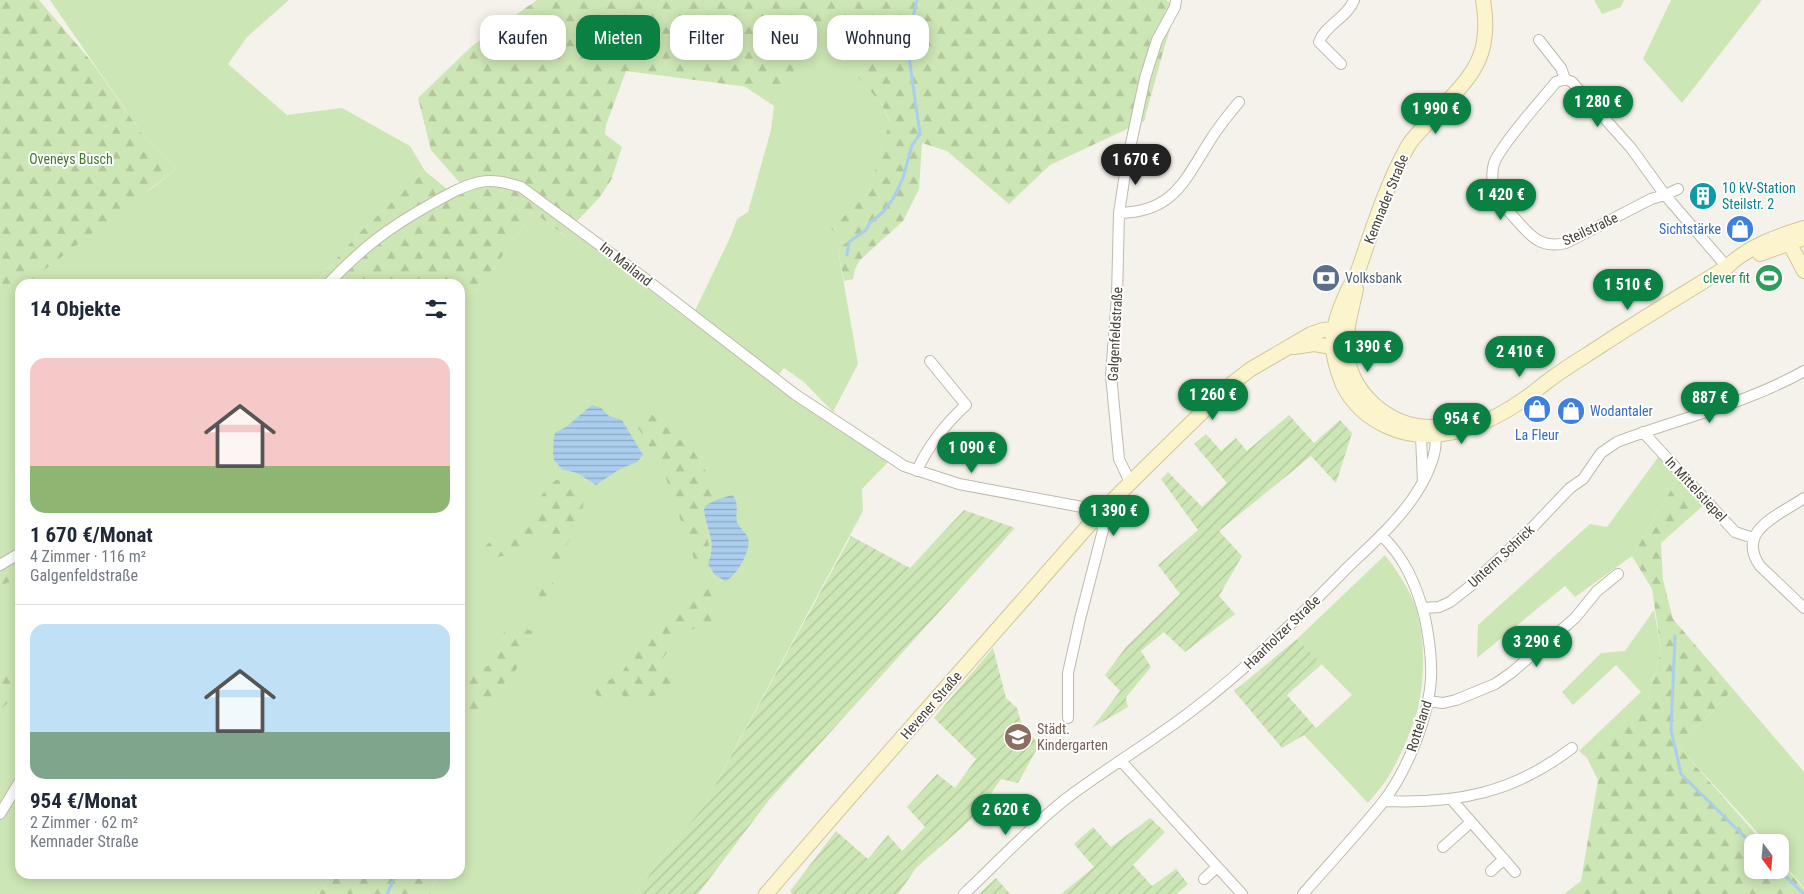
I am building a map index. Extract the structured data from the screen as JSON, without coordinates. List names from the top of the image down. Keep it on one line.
{"streets":{"main road":["Kemnader Straße","Hevener Straße"],"street":["Steilstraße","Im Mailand","Galgenfeldstraße","In Mittelstiepel","Unterm Schrick","Haarholzer Straße","Rotteland"]},"crossings":[["Kemnader Straße","Haarholzer Straße"],["Kemnader Straße","Hevener Straße"],["Im Mailand","Hevener Straße"],["Galgenfeldstraße","Hevener Straße"],["In Mittelstiepel","Unterm Schrick"],["Unterm Schrick","Rotteland"],["Haarholzer Straße","Rotteland"]],"parks":["Oveneys Busch"],"places":{"building":["10 kV-Station Steilstr. 2"],"shop":["Sichtstärke","La Fleur","Wodantaler"],"bank":["Volksbank"],"sports":["clever fit"],"school or university":["Städt. Kindergarten"]},"north":"bottom","page":{"chip":["Kaufen","Mieten","Filter","Neu","Wohnung"],"price":["1 280 €","1 990 €","1 670 €","1 420 €","1 510 €","1 390 €","2 410 €","1 260 €","887 €","954 €","1 090 €","1 390 €","3 290 €","2 620 €"],"heading":"14 Objekte","list":[{"name":"1 670 €/Monat","note":"4 Zimmer · 116 m² · Galgenfeldstraße"},{"name":"954 €/Monat","note":"2 Zimmer · 62 m² · Kemnader Straße"}]}}
